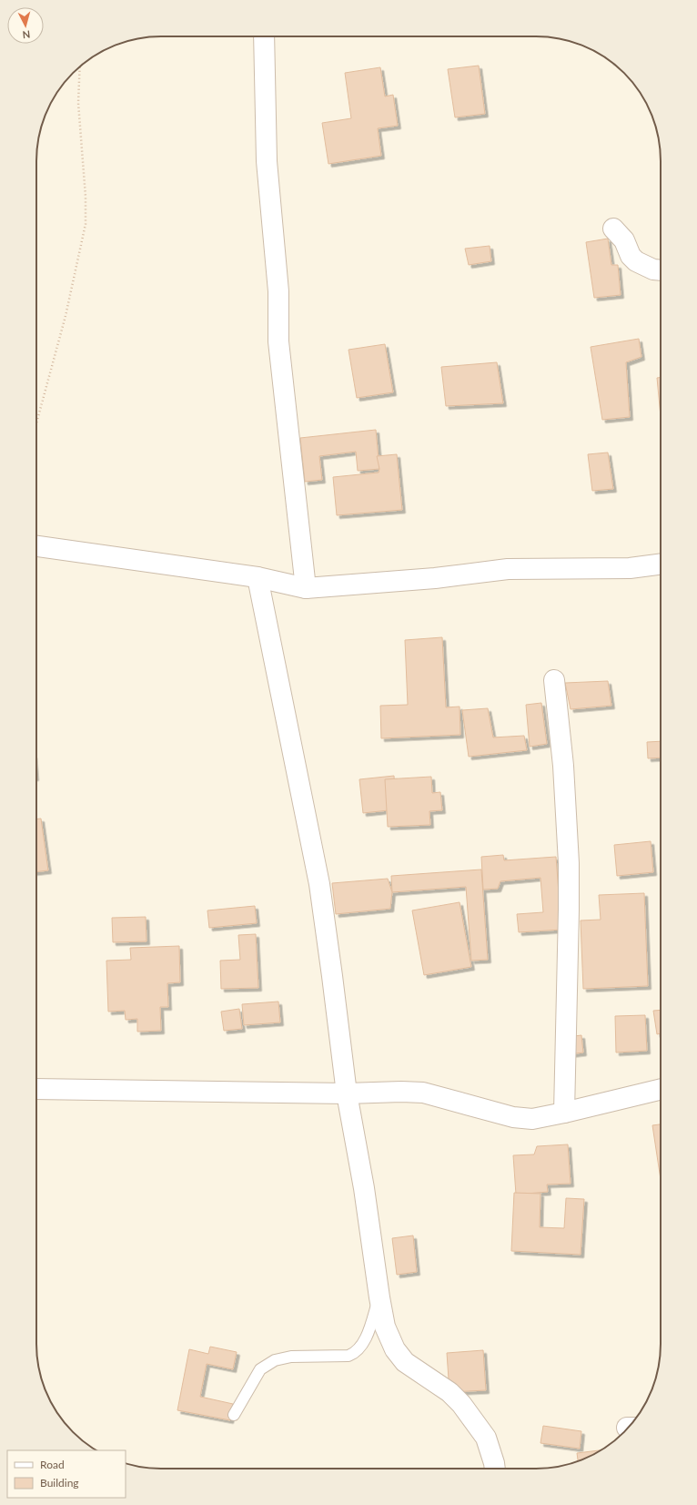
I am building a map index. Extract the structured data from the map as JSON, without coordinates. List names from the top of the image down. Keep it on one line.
{"legend":["Road","Building"],"north":"bottom"}
